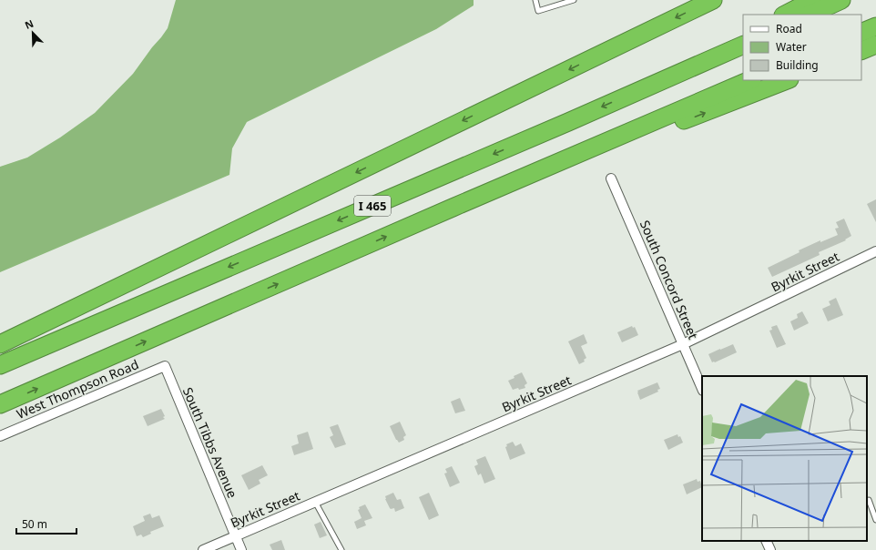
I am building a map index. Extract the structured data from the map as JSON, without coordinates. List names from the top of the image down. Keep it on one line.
{"streets":{"highway":["I 465"],"street":["Byrkit Street","South Concord Street","West Thompson Road","South Tibbs Avenue"]},"crossings":[["Byrkit Street","South Concord Street"],["Byrkit Street","South Tibbs Avenue"],["West Thompson Road","South Tibbs Avenue"]],"legend":["Road","Water","Building"],"scale_bar":"50 m","north":"top left"}
